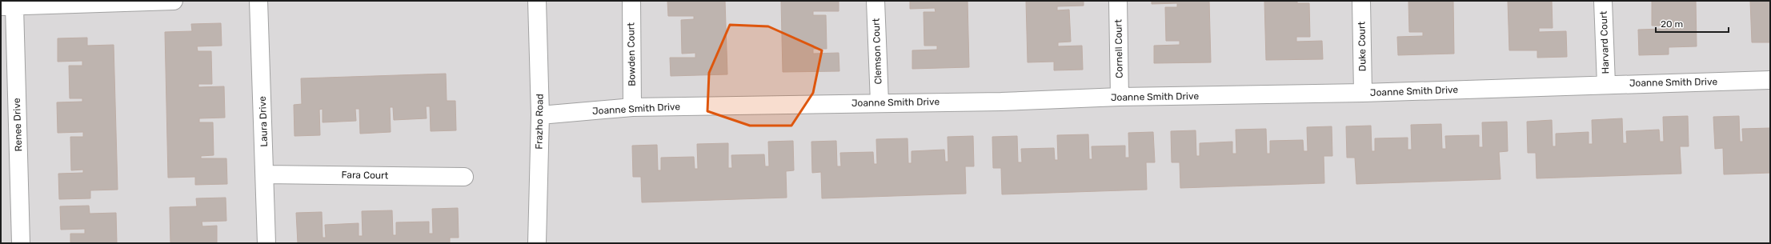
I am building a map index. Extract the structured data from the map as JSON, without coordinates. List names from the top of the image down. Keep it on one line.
{"streets":{"street":["Harvard Court","Duke Court","Cornell Court","Clemson Court","Bowden Court","Joanne Smith Drive","Laura Drive","Frazho Road","Renee Drive","Fara Court"]},"crossings":[["Harvard Court","Joanne Smith Drive"],["Duke Court","Joanne Smith Drive"],["Cornell Court","Joanne Smith Drive"],["Clemson Court","Joanne Smith Drive"],["Bowden Court","Joanne Smith Drive"],["Joanne Smith Drive","Frazho Road"],["Laura Drive","Fara Court"]],"scale_bar":"20 m"}
